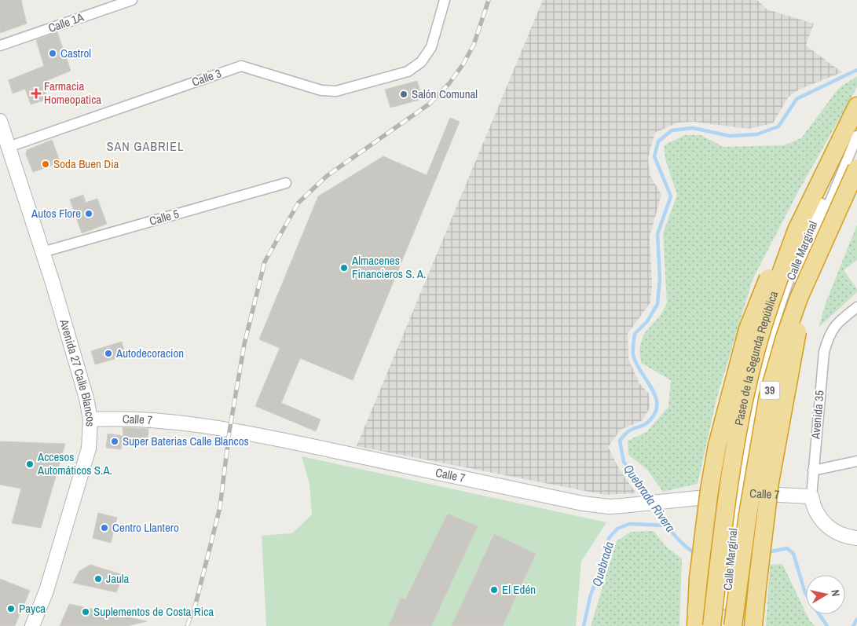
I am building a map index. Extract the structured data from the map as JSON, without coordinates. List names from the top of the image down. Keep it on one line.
{"streets":{"highway":["Paseo de la Segunda República","39"],"street":["Calle 1A","Calle 3","Calle 5","Calle Marginal","Avenida 27 Calle Blancos","Avenida 35","Calle 7"]},"crossings":[["Calle 3","Avenida 27 Calle Blancos"],["Calle 5","Avenida 27 Calle Blancos"],["Calle Marginal","Calle 7"],["Avenida 27 Calle Blancos","Calle 7"],["Avenida 35","Calle 7"]],"districts":["SAN GABRIEL"],"water":["Quebrada Rivera","Quebrada"],"places":{"other":["Castrol","Salón Comunal","Soda Buen Dia","Autos Flore","Almacenes Financieros S. A.","Autodecoracion","Super Baterias Calle Blancos","Accesos Automáticos S.A.","Centro Llantero","Jaula","El Edén","Payca","Suplementos de Costa Rica"],"health":["Farmacia Homeopatica"]},"north":"right"}
